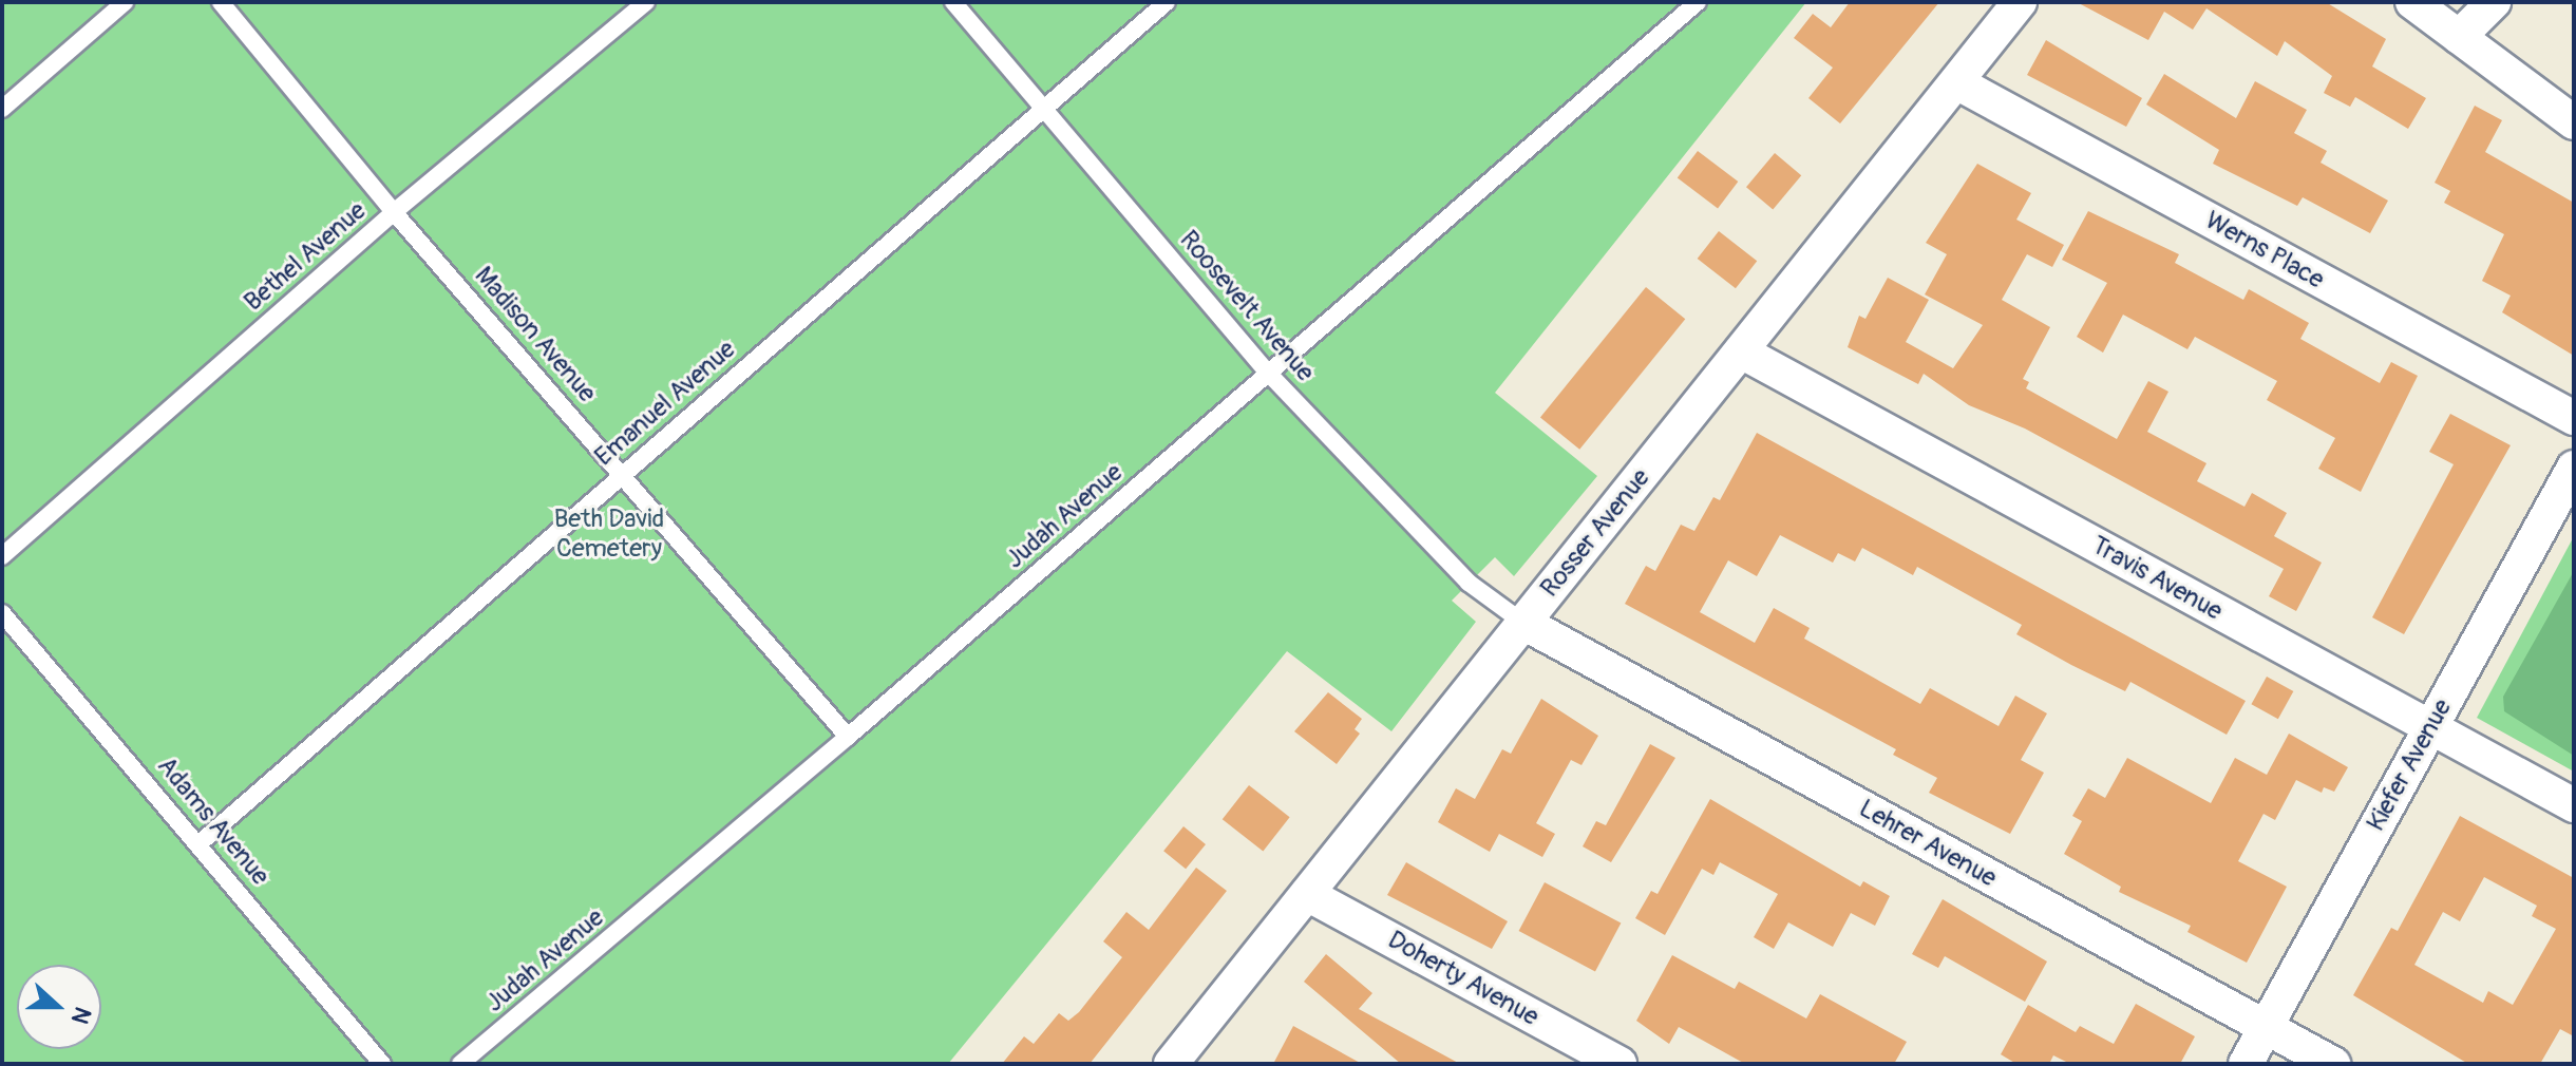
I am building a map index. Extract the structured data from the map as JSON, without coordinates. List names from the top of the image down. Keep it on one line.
{"streets":{"street":["Werns Place","Rosser Avenue","Travis Avenue","Kiefer Avenue","Lehrer Avenue","Doherty Avenue"],"lane":["Bethel Avenue","Roosevelt Avenue","Madison Avenue","Emanuel Avenue","Judah Avenue","Adams Avenue"]},"crossings":[["Werns Place","Rosser Avenue"],["Bethel Avenue","Madison Avenue"],["Roosevelt Avenue","Emanuel Avenue"],["Roosevelt Avenue","Judah Avenue"],["Roosevelt Avenue","Rosser Avenue"],["Roosevelt Avenue","Lehrer Avenue"],["Madison Avenue","Emanuel Avenue"],["Madison Avenue","Judah Avenue"],["Emanuel Avenue","Adams Avenue"],["Rosser Avenue","Travis Avenue"],["Rosser Avenue","Lehrer Avenue"],["Rosser Avenue","Doherty Avenue"],["Travis Avenue","Kiefer Avenue"],["Kiefer Avenue","Lehrer Avenue"]],"parks":["Beth David Cemetery"],"north":"right"}
